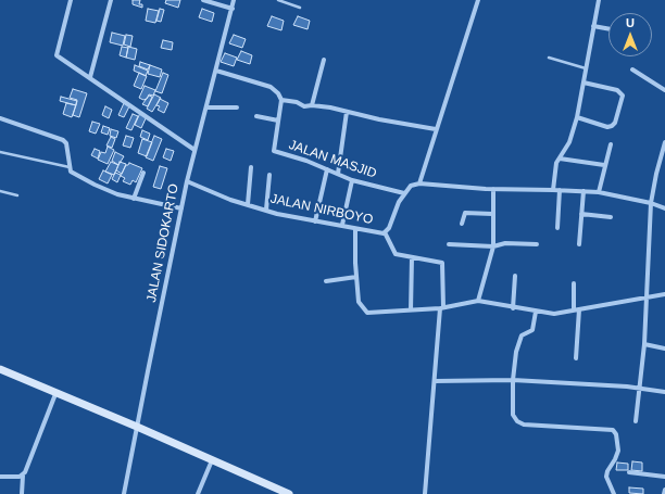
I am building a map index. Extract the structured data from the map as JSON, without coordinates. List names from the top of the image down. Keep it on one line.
{"streets":{"street":["JALAN MASJID","JALAN NIRBOYO","JALAN SIDOKARTO"]},"crossings":[["JALAN MASJID","JALAN NIRBOYO"],["JALAN NIRBOYO","JALAN SIDOKARTO"]],"north":"top"}
